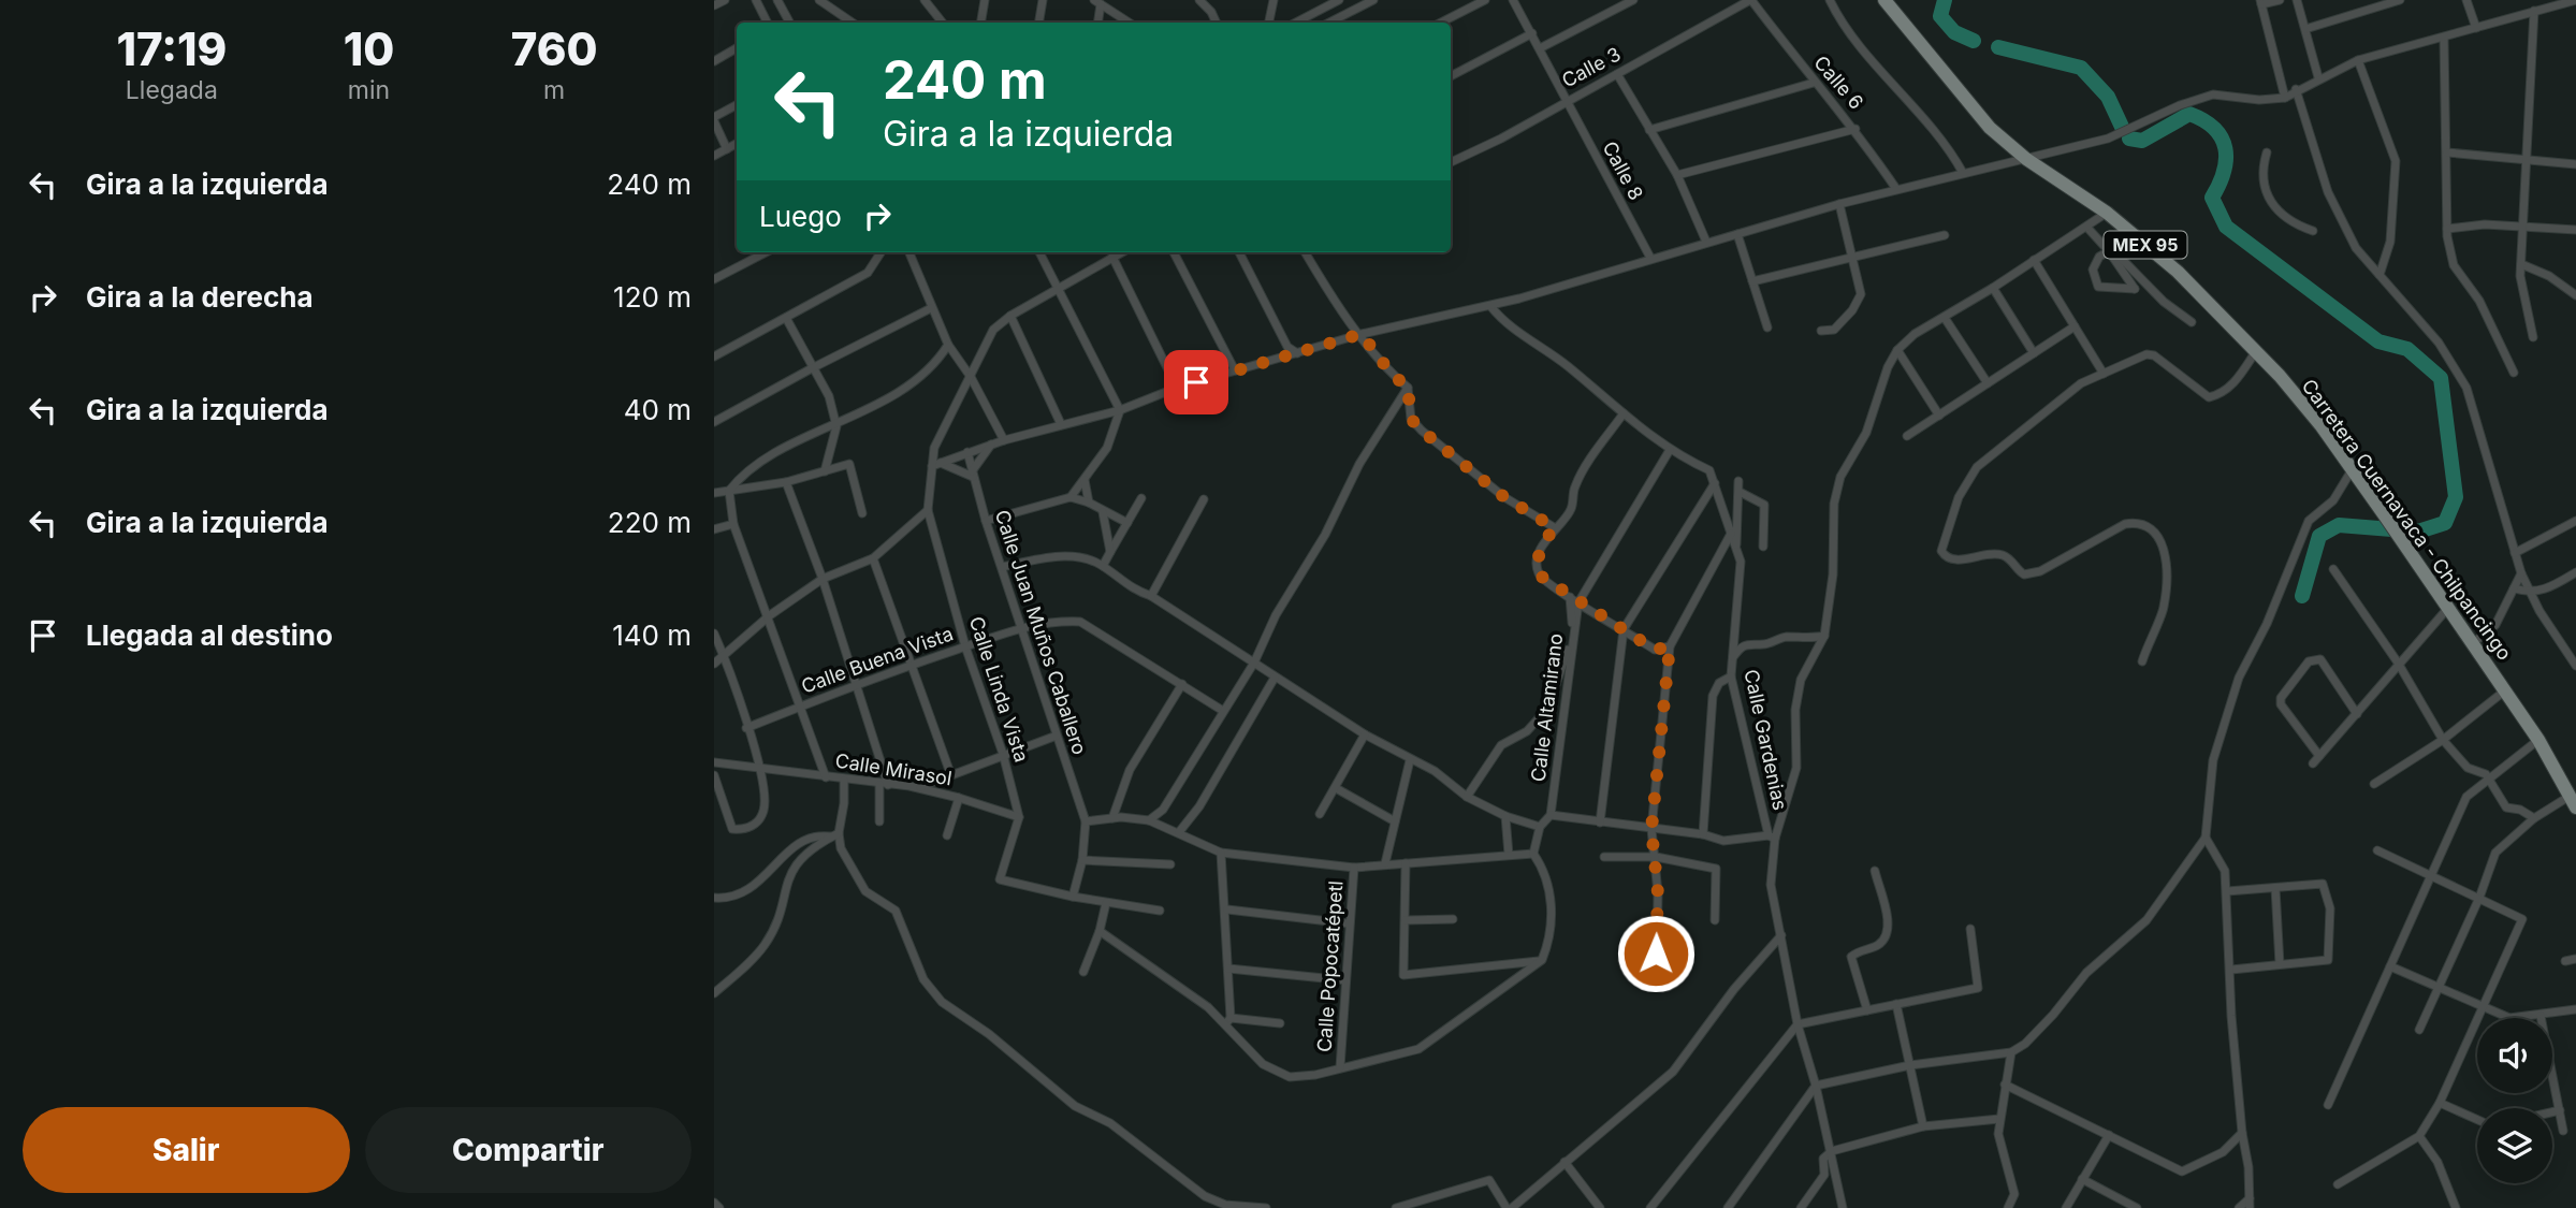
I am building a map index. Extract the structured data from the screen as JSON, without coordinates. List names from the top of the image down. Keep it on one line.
{"streets":{"main road":["MEX 95","Carretera Cuernavaca - Chilpancingo"],"street":["Calle 3","Calle 6","Calle 8","Calle Juan Muños Caballero","Calle Buena Vista","Calle Linda Vista","Calle Altamirano","Calle Gardenias","Calle Mirasol","Calle Popocatépetl"]},"crossings":[["Calle 3","Calle 6"],["Calle 3","Calle 8"],["Calle Juan Muños Caballero","Calle Buena Vista"],["Calle Buena Vista","Calle Linda Vista"],["Calle Linda Vista","Calle Mirasol"],["Calle Altamirano","Calle Gardenias"]],"page":{"eta":["17:19","Llegada","10","min","760","m"],"turn":["240 m","Gira a la izquierda"],"list":[{"name":"Gira a la izquierda","value":"240 m"},{"name":"Gira a la derecha","value":"120 m"},{"name":"Gira a la izquierda","value":"40 m"},{"name":"Gira a la izquierda","value":"220 m"},{"name":"Llegada al destino","value":"140 m"}],"then":"Luego","buttons":["Salir","Compartir"]}}
